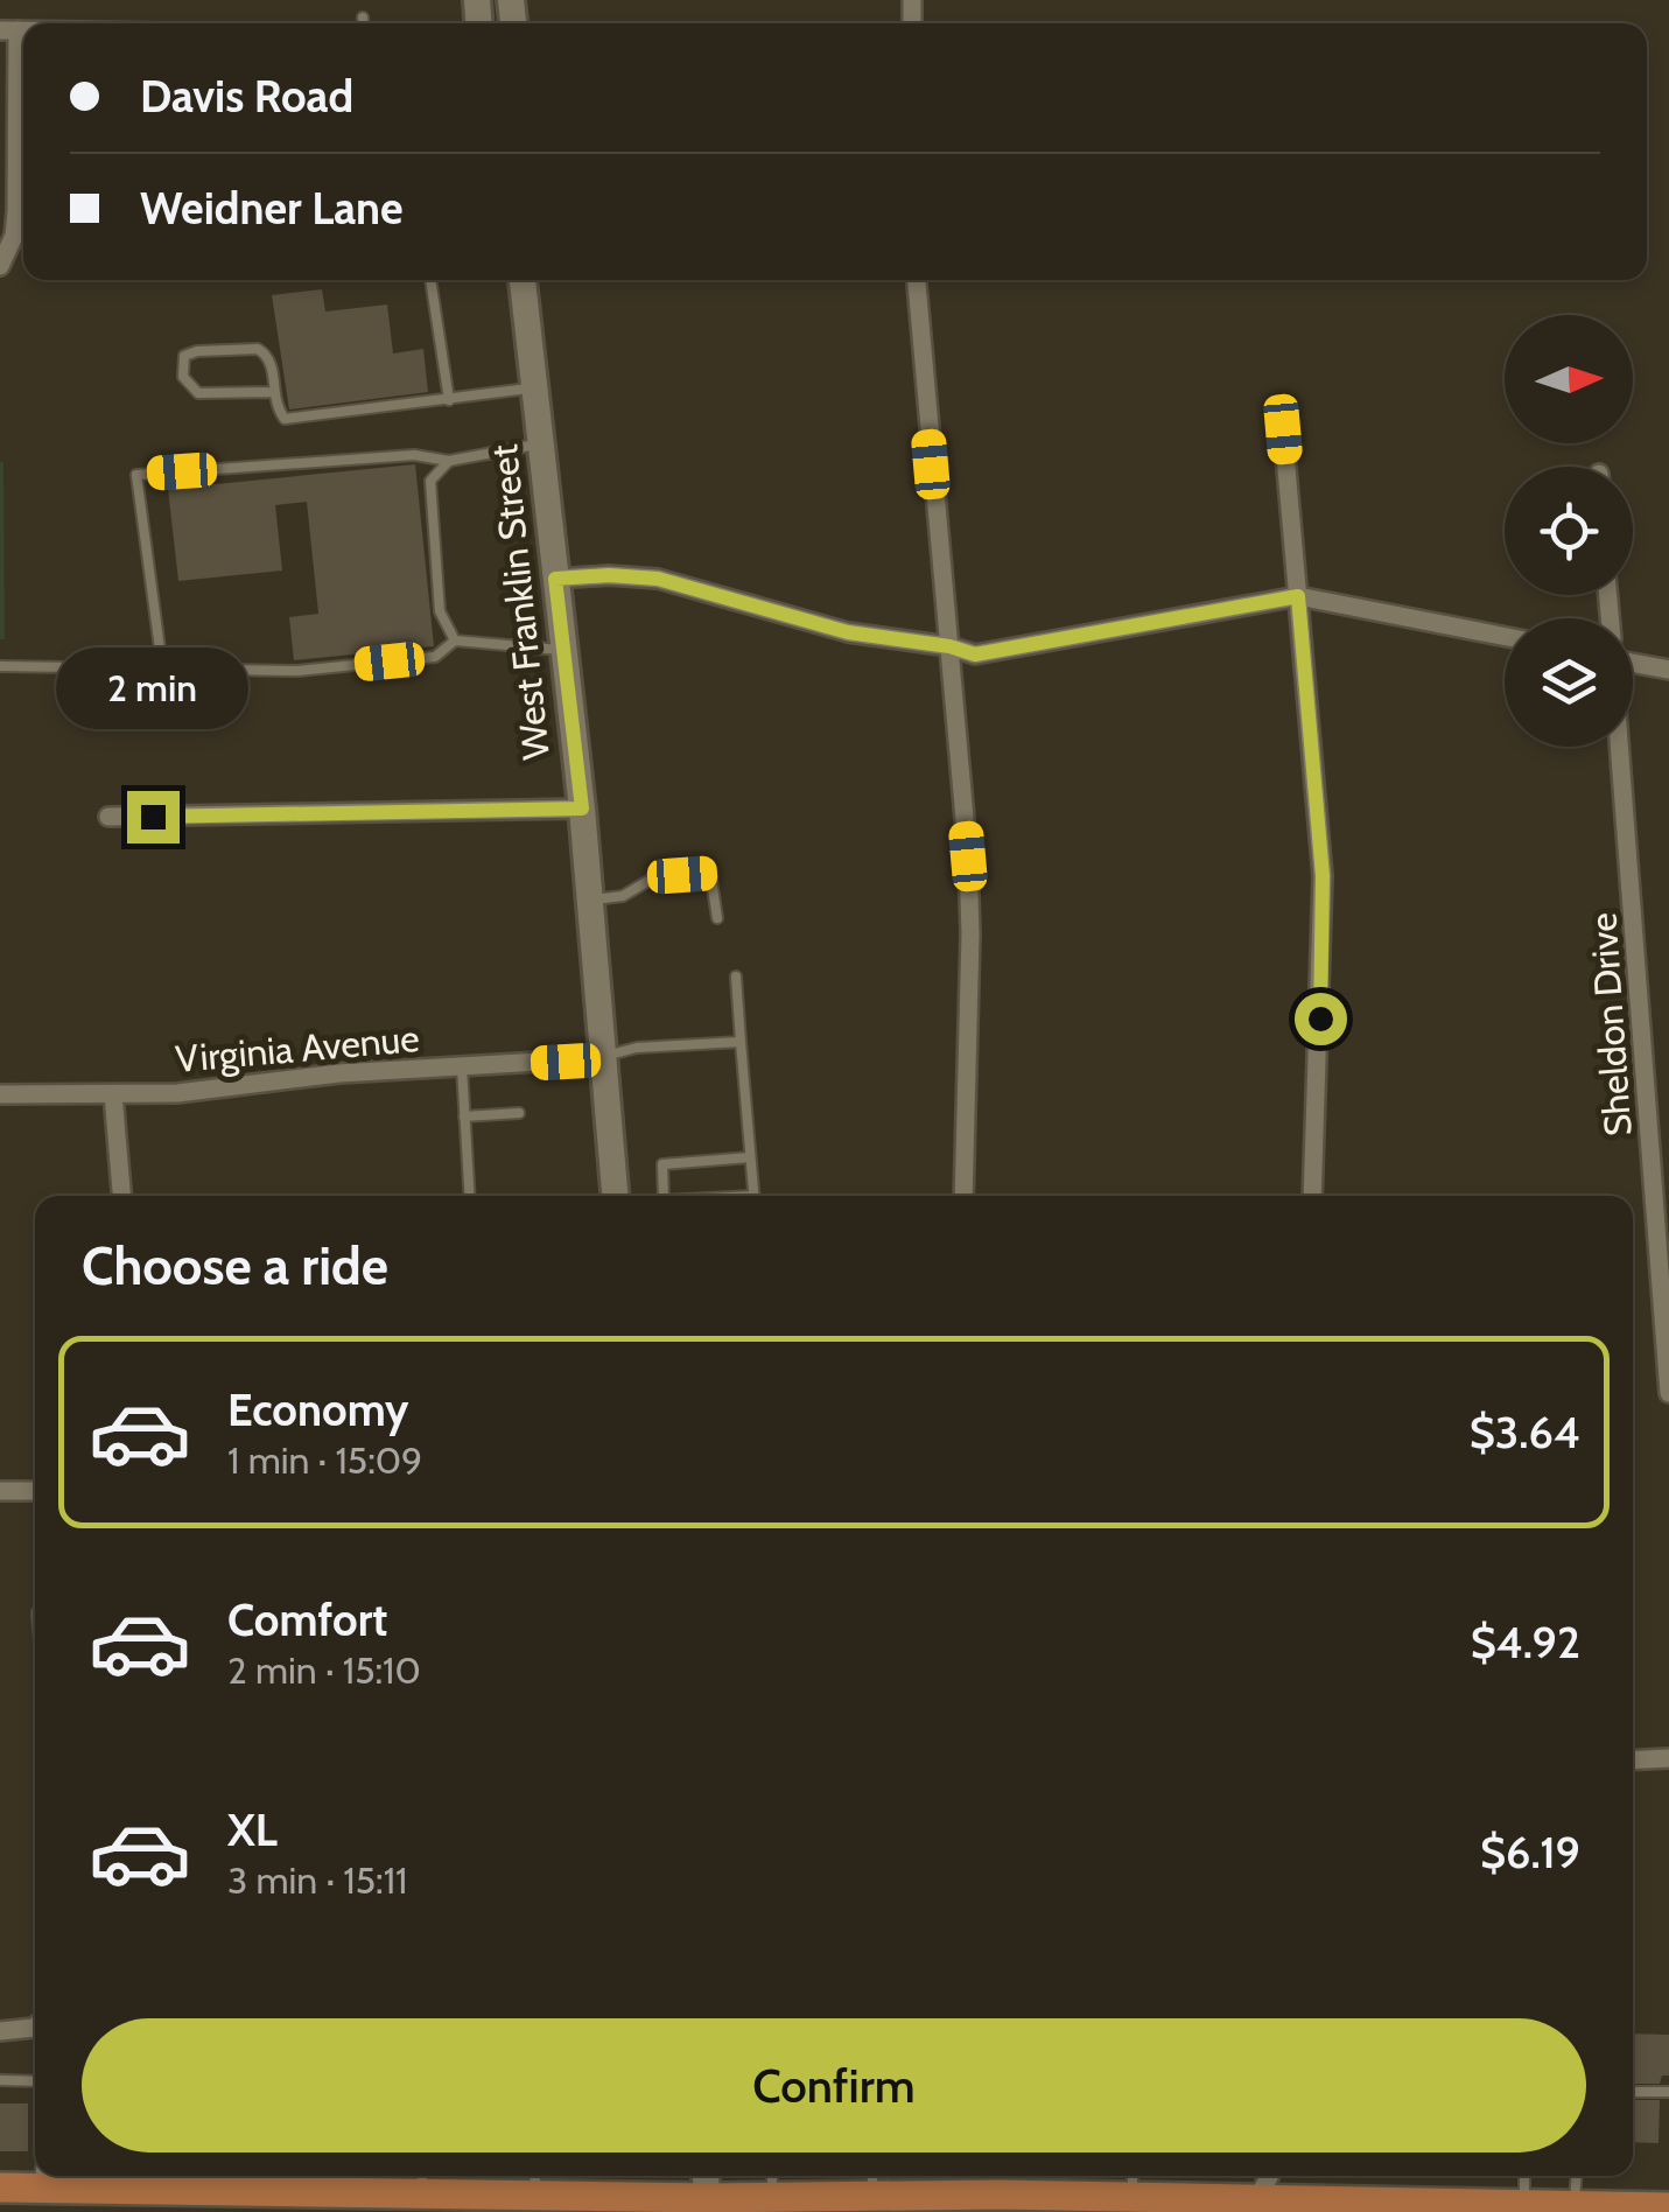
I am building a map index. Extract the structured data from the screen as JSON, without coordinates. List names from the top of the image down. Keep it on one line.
{"streets":{"main road":["West Franklin Street"],"street":["Sheldon Drive","Virginia Avenue"]},"crossings":[["West Franklin Street","Virginia Avenue"]],"north":"right","page":{"banner":["Davis Road","Weidner Lane"],"bubble":"2 min","heading":"Choose a ride","list":[{"name":"Economy","note":"1 min · 15:09","value":"$3.64"},{"name":"Comfort","note":"2 min · 15:10","value":"$4.92"},{"name":"XL","note":"3 min · 15:11","value":"$6.19"}],"buttons":"Confirm"}}
